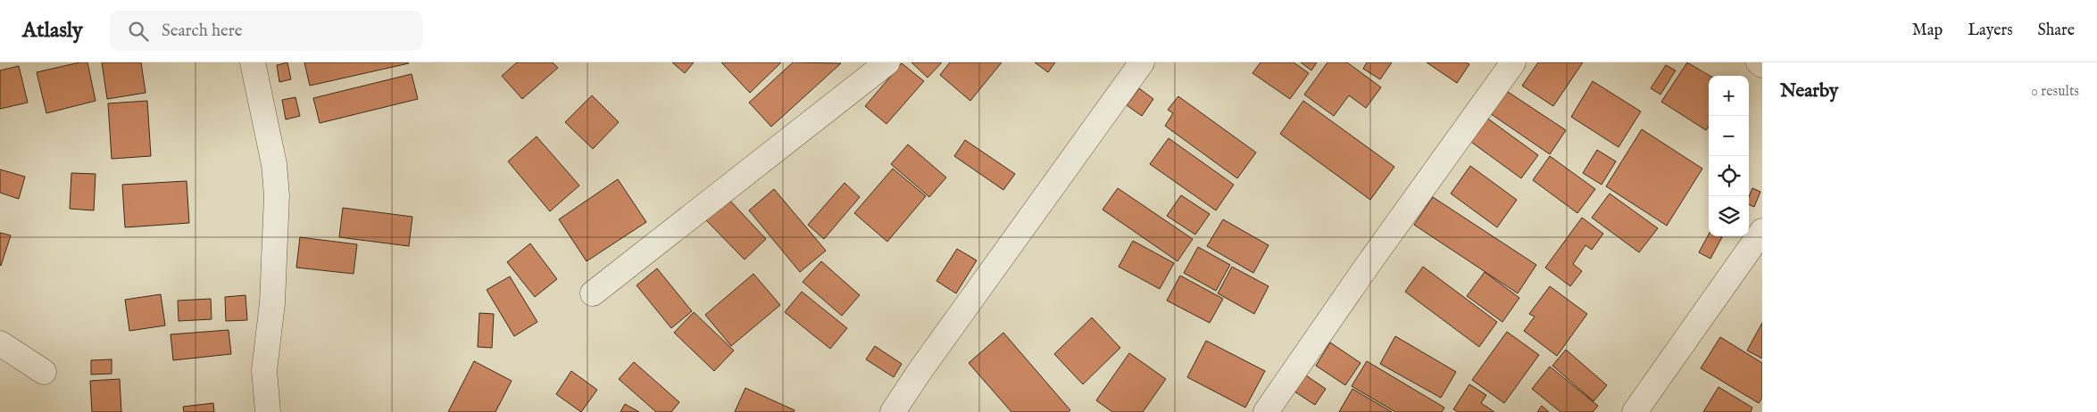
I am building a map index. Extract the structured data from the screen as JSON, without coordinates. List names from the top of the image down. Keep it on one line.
{"page":{"header":"Atlasly","search":"Search here","nav":["Map","Layers","Share"],"heading":["Nearby","0 results"],"map_buttons":["+","−"]}}
